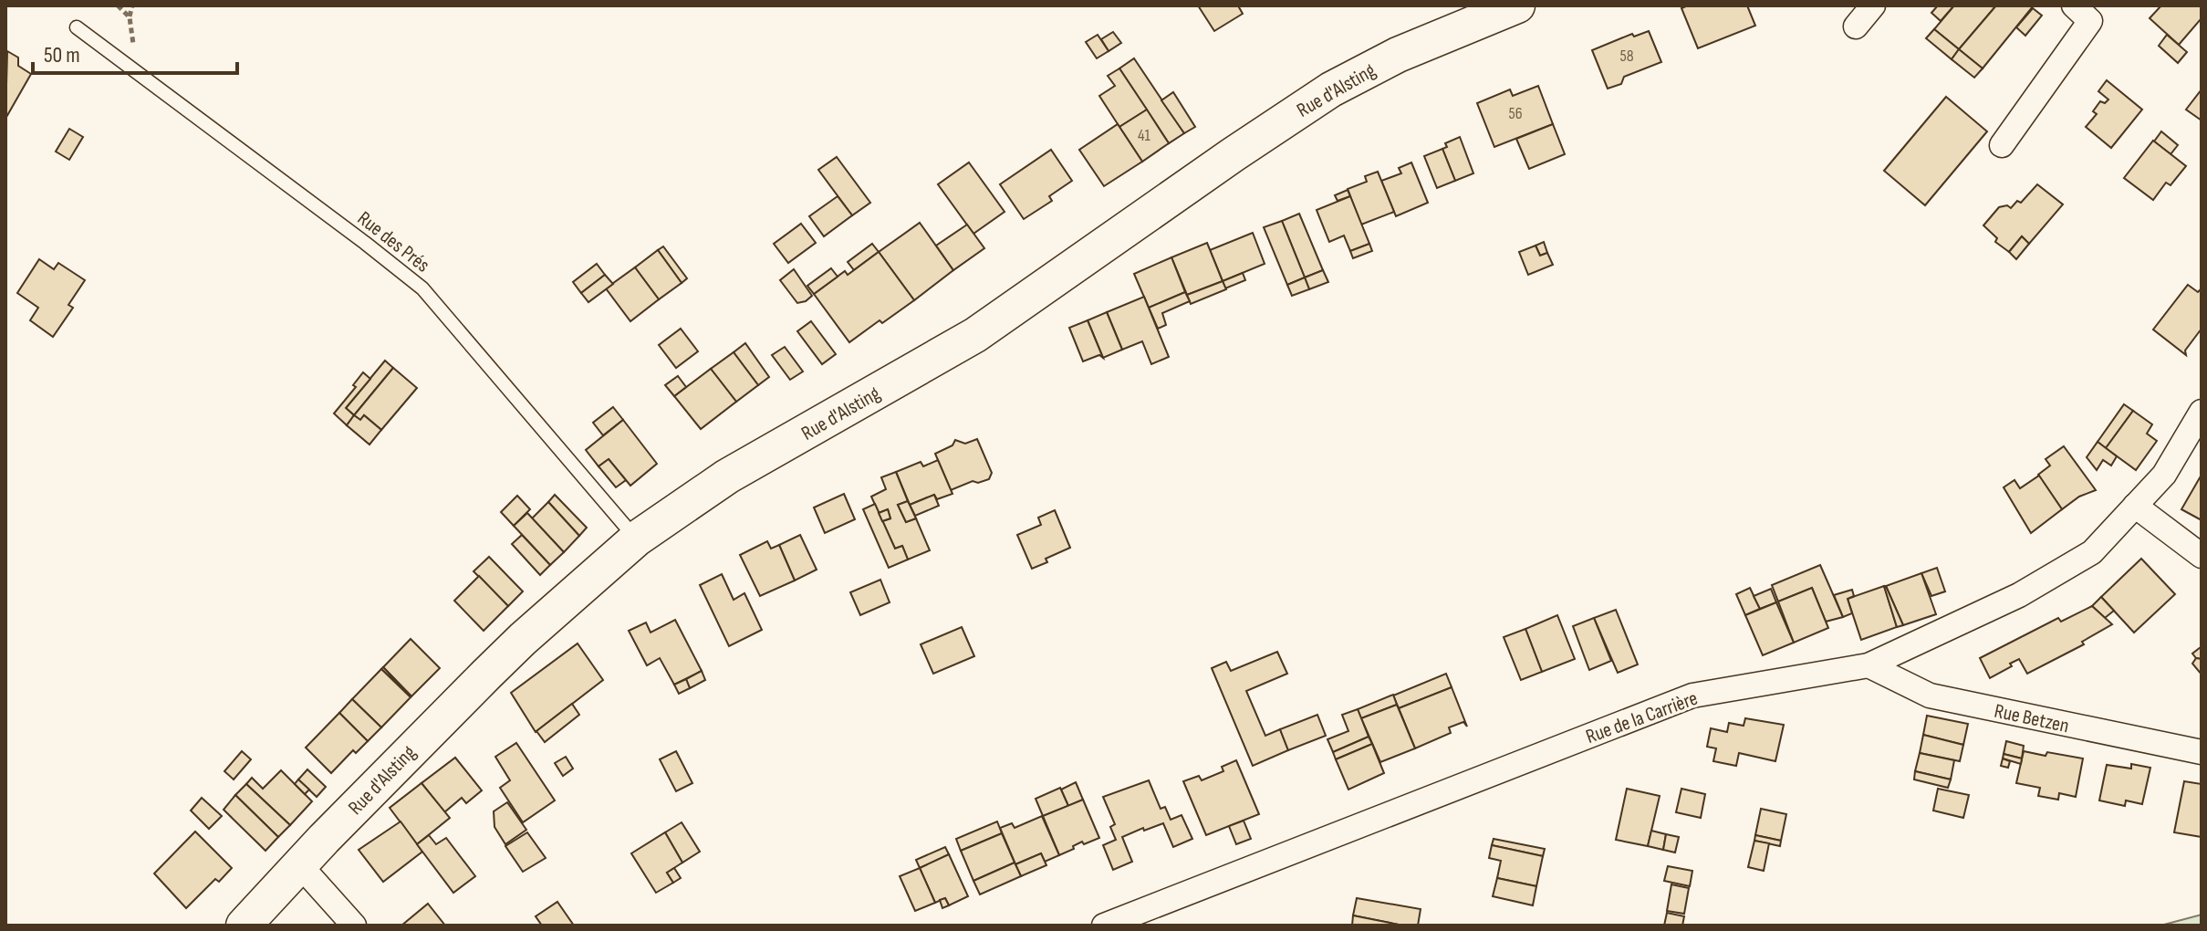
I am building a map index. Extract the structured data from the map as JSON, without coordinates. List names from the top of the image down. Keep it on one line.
{"streets":{"main road":["Rue d'Alsting"],"street":["Rue de la Carrière","Rue Betzen"],"lane":["Rue des Prés"]},"crossings":[["Rue d'Alsting","Rue des Prés"],["Rue de la Carrière","Rue Betzen"]],"house_numbers":["58","56","41"],"scale_bar":"50 m"}
